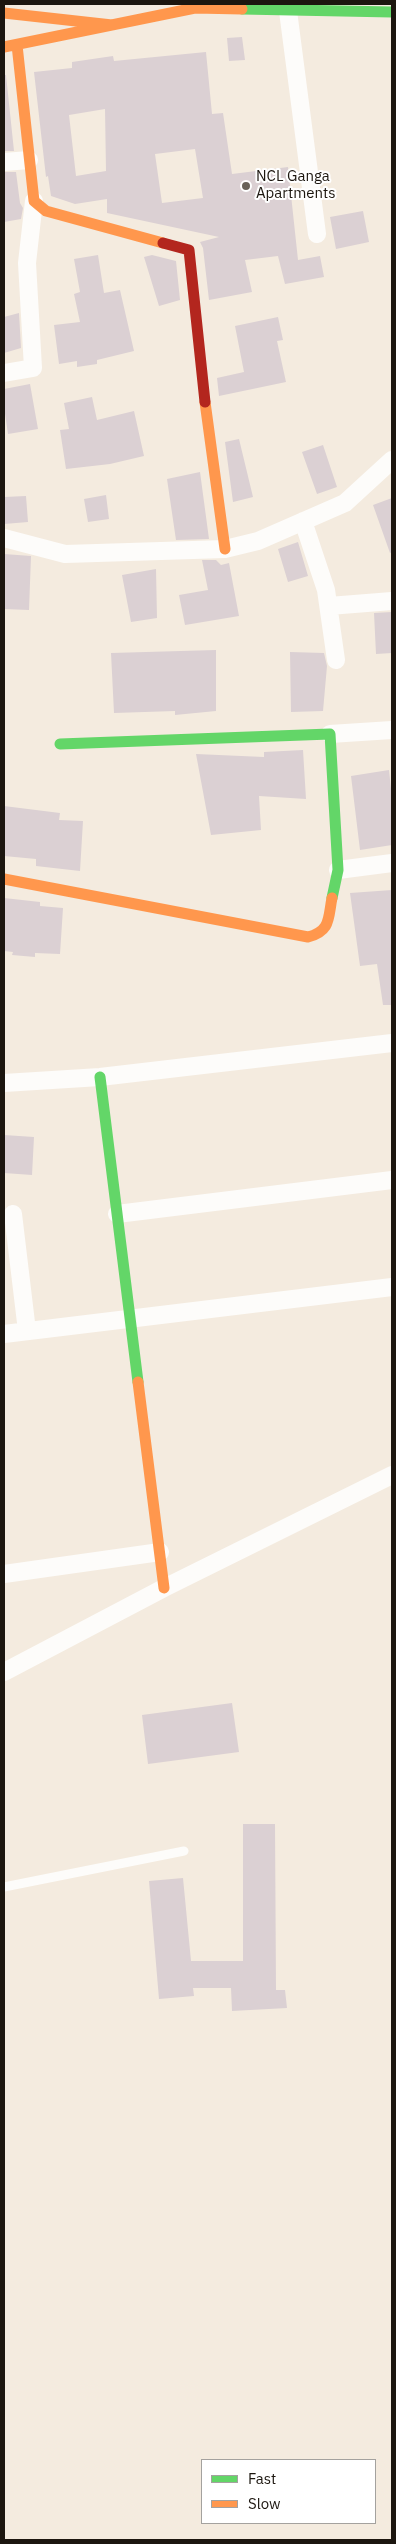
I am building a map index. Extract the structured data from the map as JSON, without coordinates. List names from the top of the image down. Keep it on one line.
{"places":["NCL Ganga Apartments"],"legend":["Fast","Slow"]}
